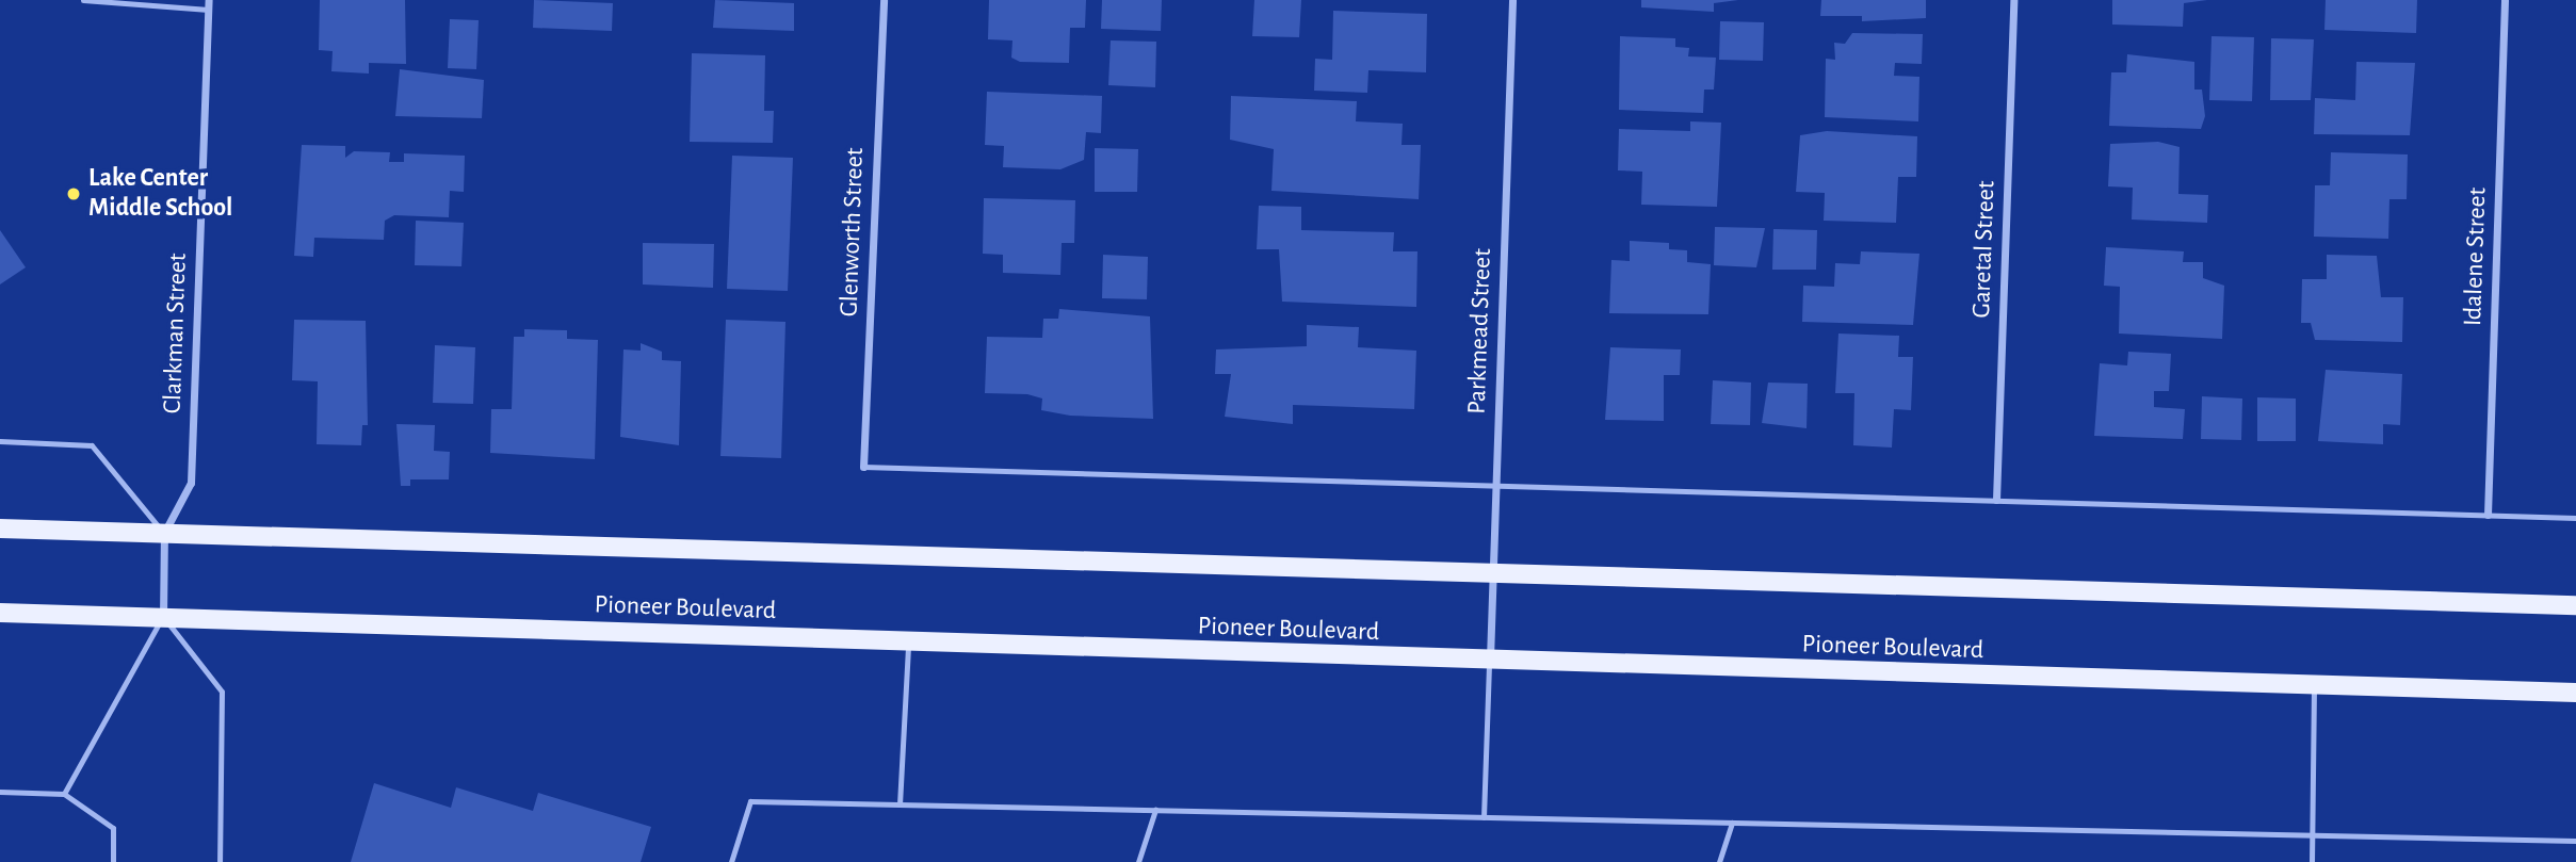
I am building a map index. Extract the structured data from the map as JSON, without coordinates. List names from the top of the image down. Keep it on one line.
{"streets":{"main road":["Pioneer Boulevard"],"street":["Glenworth Street","Garetal Street","Idalene Street","Parkmead Street","Clarkman Street"]},"crossings":[["Parkmead Street","Pioneer Boulevard"],["Clarkman Street","Pioneer Boulevard"]],"places":["Lake Center Middle School"]}
